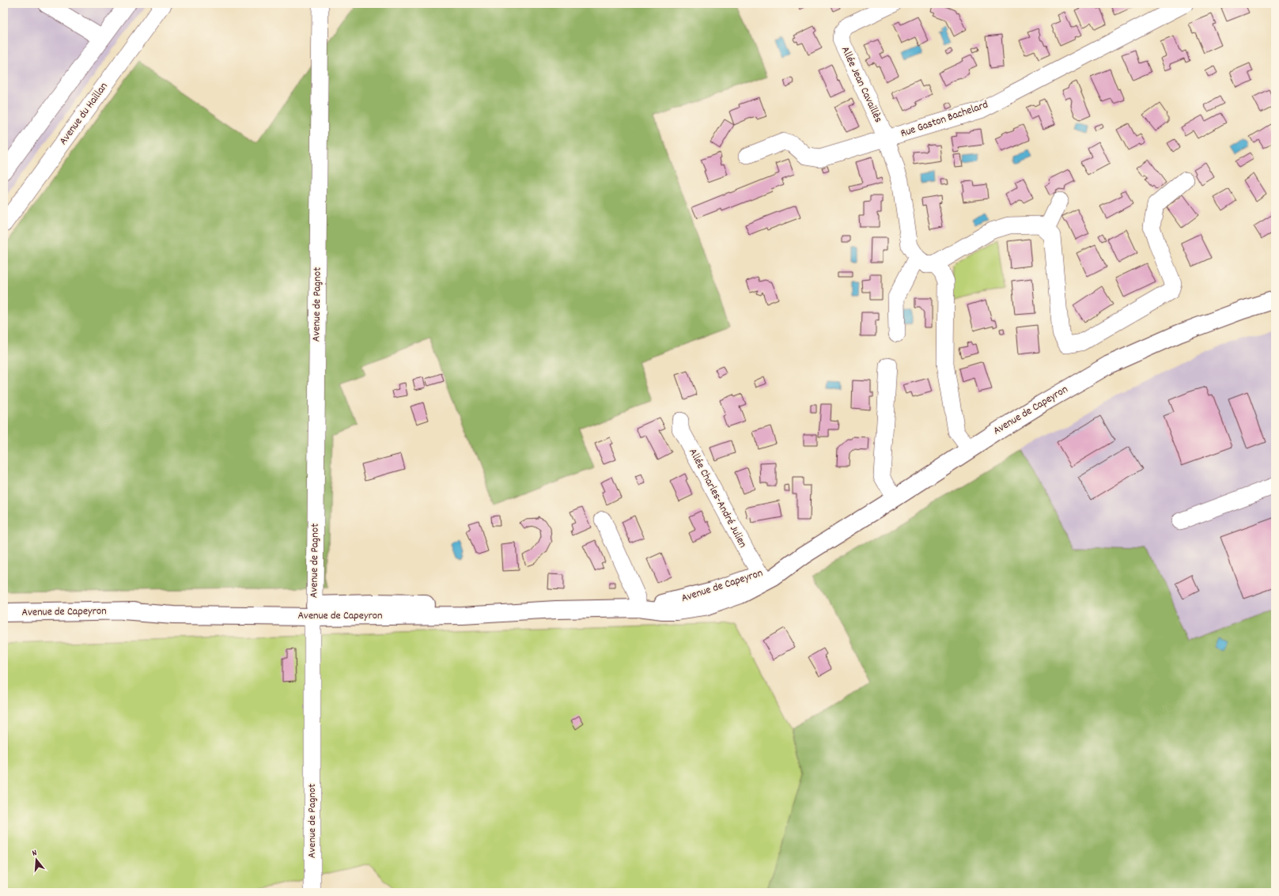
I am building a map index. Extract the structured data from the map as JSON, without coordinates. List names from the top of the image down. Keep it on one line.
{"streets":{"main road":["Avenue de Capeyron"],"street":["Allée Jean Cavaillès","Avenue du Haillan","Rue Gaston Bachelard","Avenue de Pagnot","Allée Charles-André Julien"]},"crossings":[["Allée Jean Cavaillès","Rue Gaston Bachelard"],["Avenue de Pagnot","Avenue de Capeyron"],["Avenue de Capeyron","Allée Charles-André Julien"]],"north":"top"}
